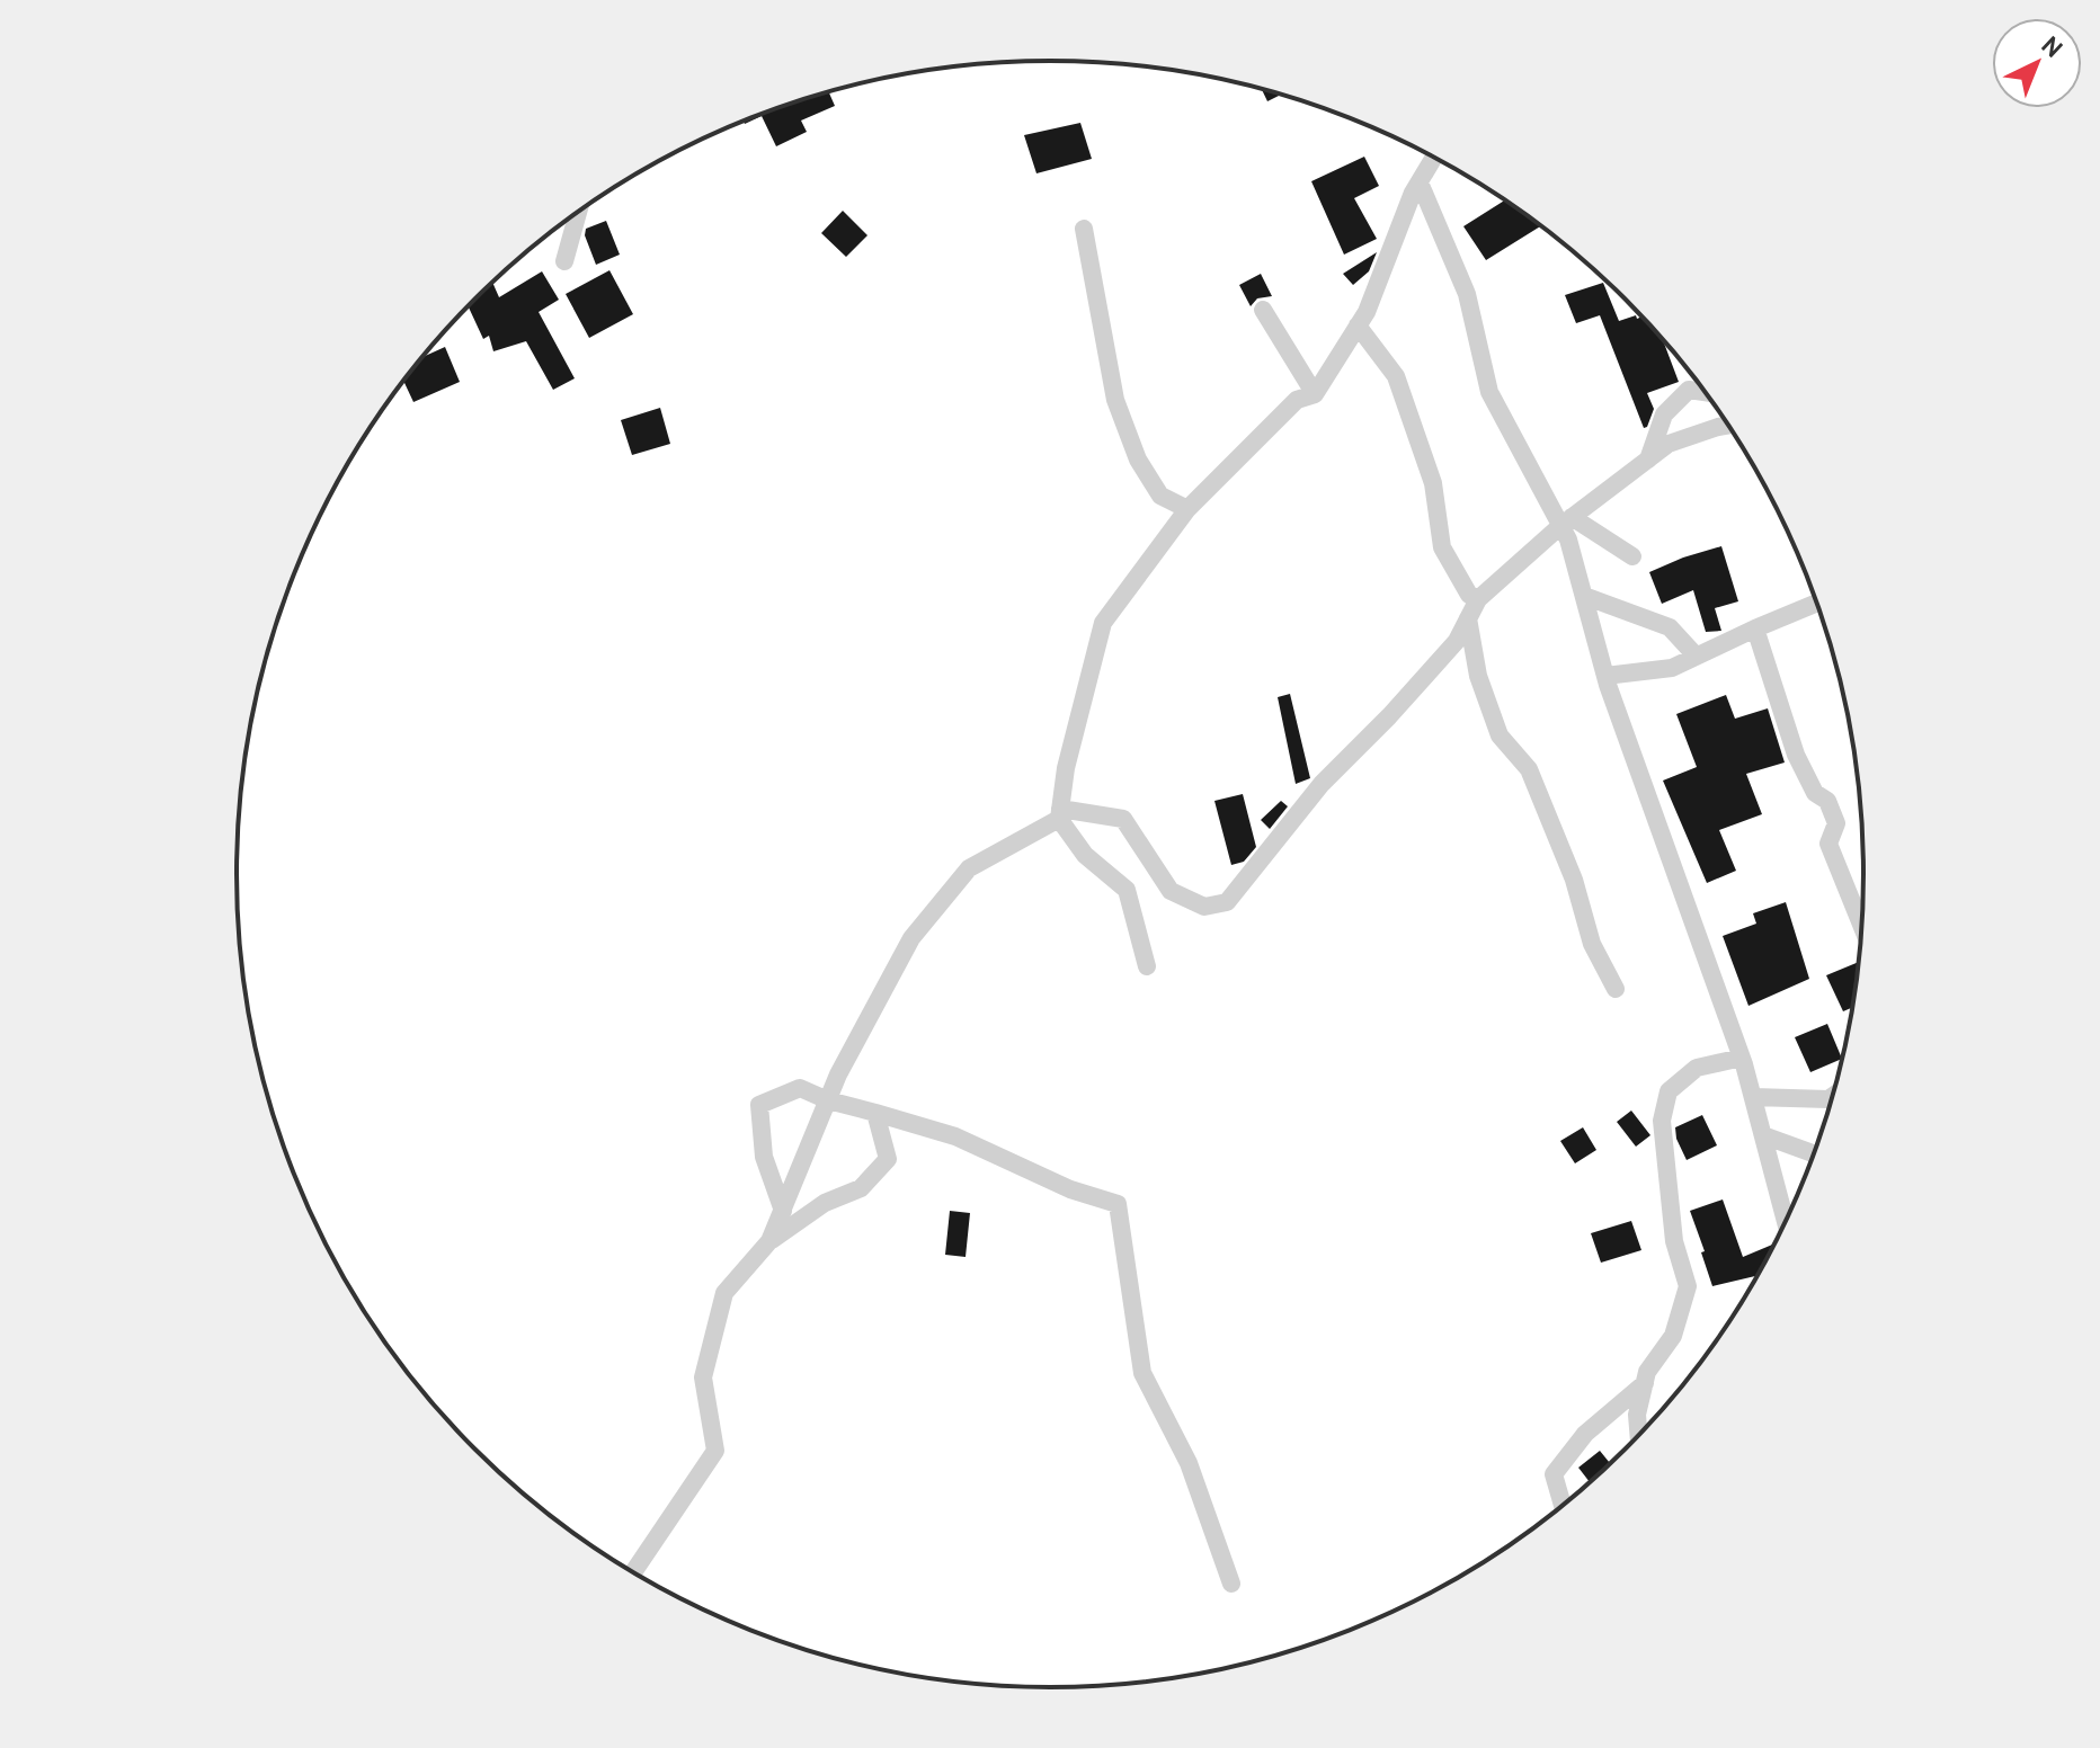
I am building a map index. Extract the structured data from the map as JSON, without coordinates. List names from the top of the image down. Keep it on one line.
{"north":"top right"}
